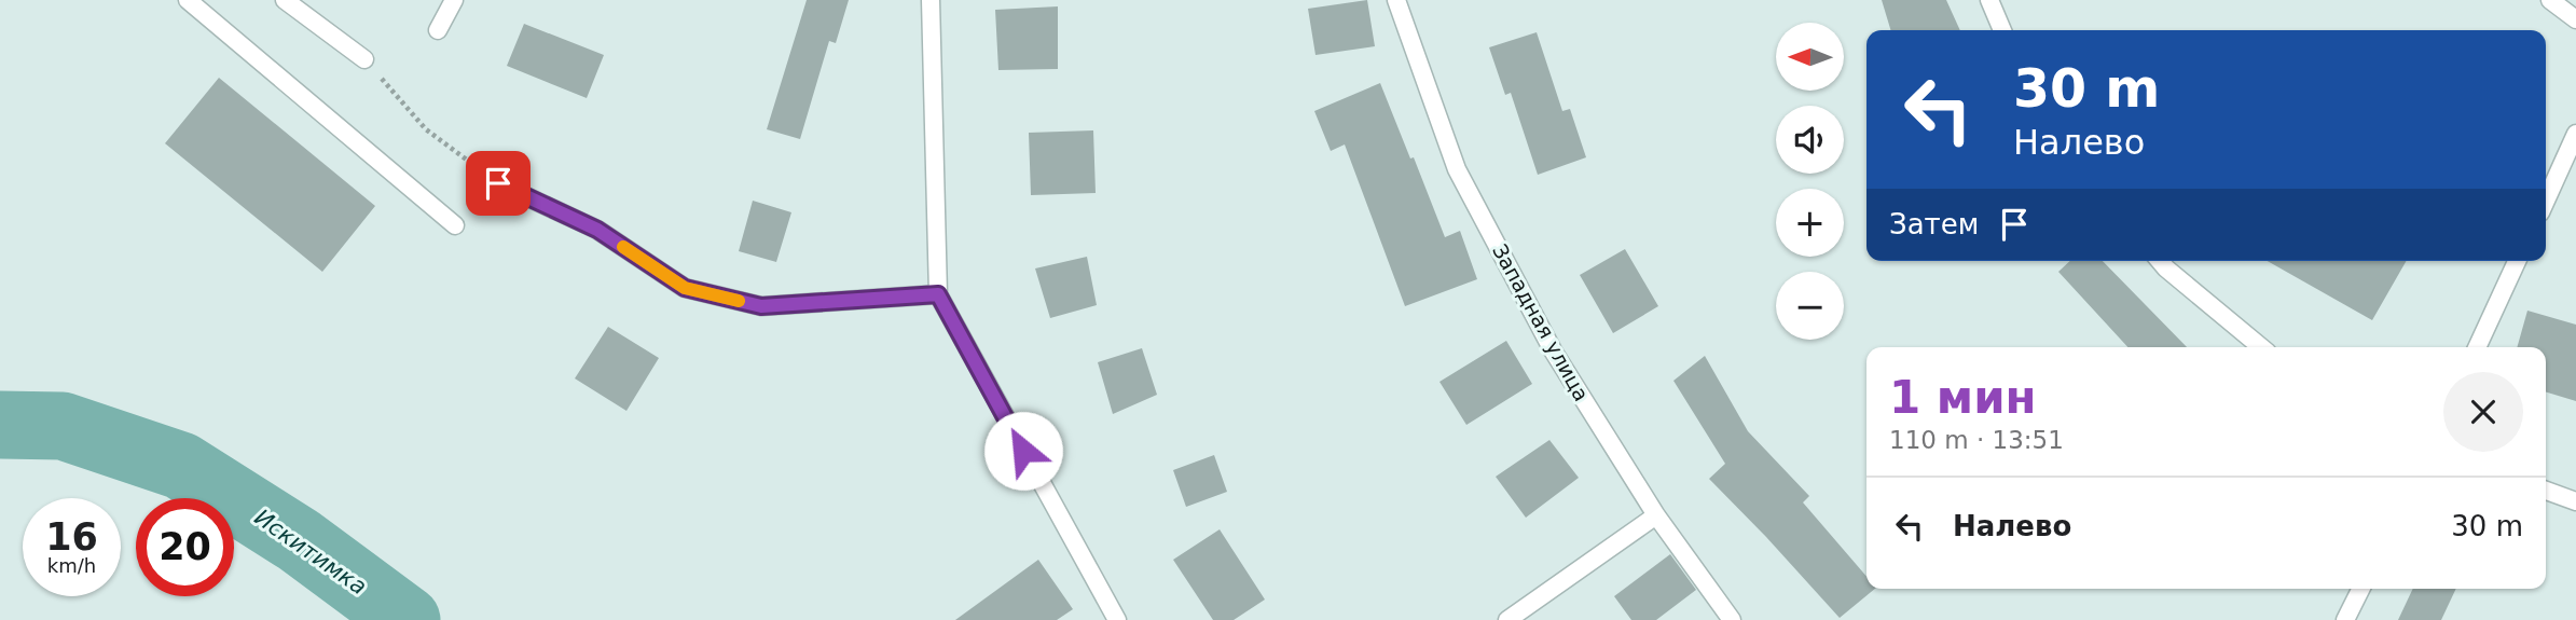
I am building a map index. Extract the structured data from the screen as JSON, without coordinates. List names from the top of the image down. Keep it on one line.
{"streets":{"lane":["Западная улица"]},"water":["Искитимка"],"north":"left","page":{"map_buttons":["+","−"],"turn":["30 m","Налево"],"then":"Затем","heading":["1 мин","110 m · 13:51"],"list":[{"name":"Налево","value":"30 m"}],"speed":"16 km/h","limit":"20"}}
